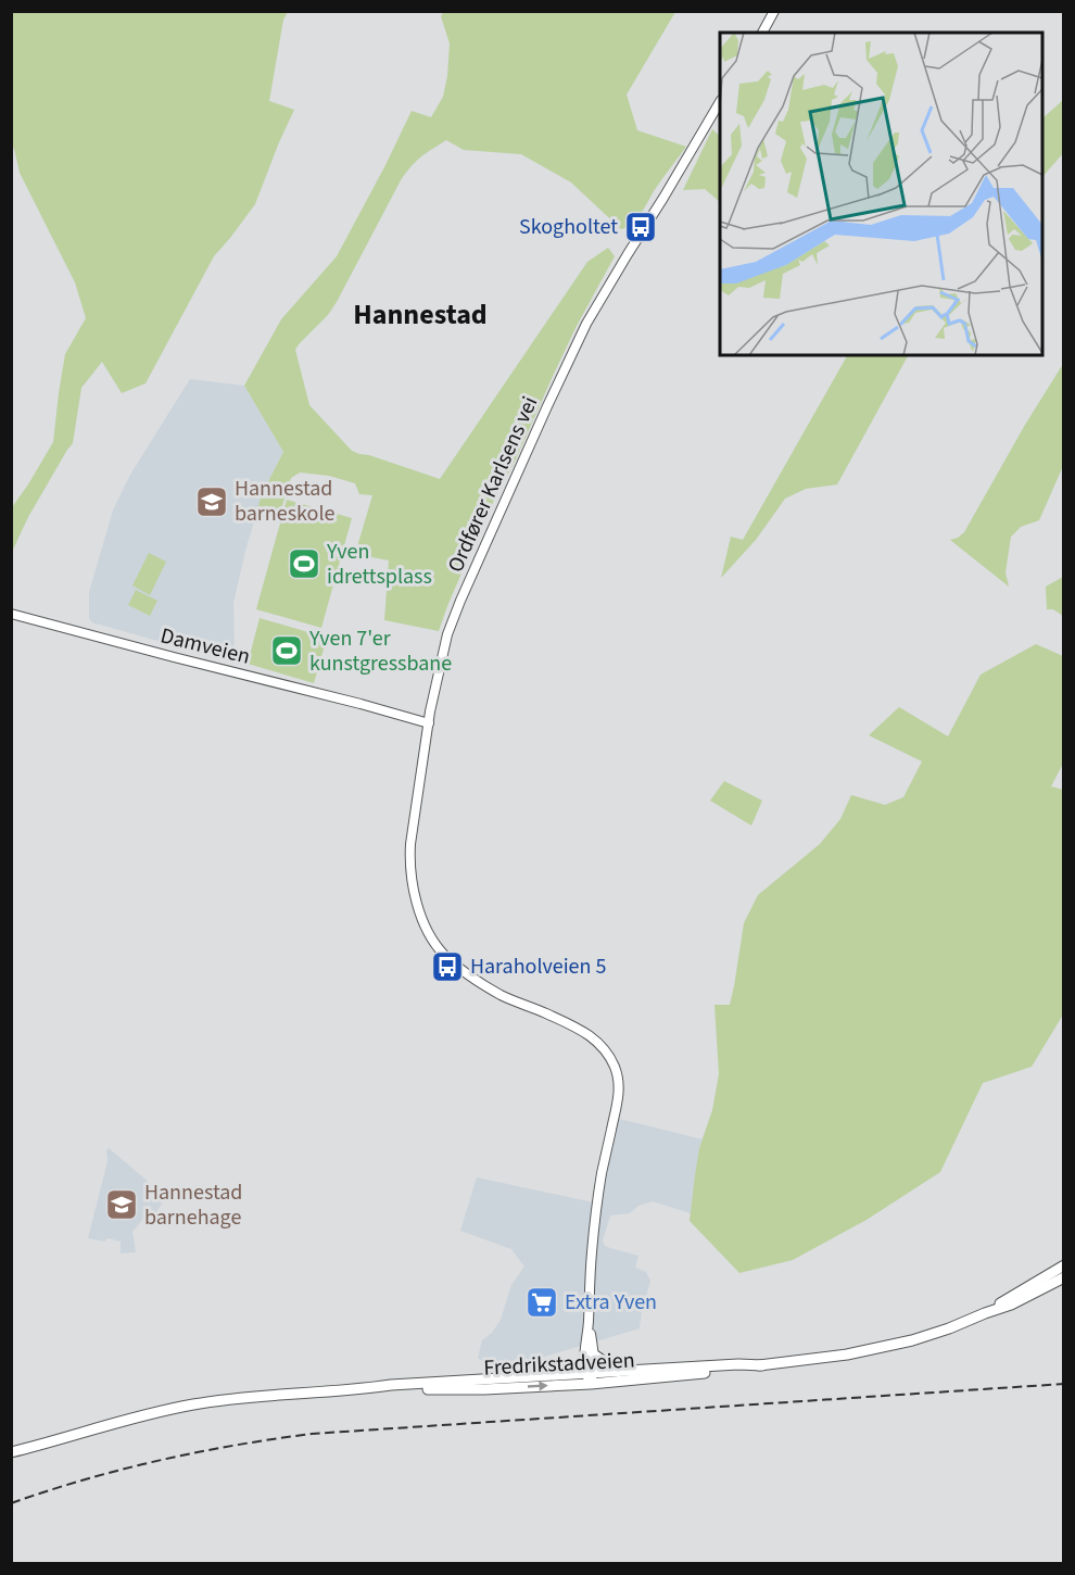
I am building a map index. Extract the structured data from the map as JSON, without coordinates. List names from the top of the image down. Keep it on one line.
{"streets":{"main road":["Fredrikstadveien"],"street":["Ordfører Karlsens vei","Damveien"]},"crossings":[["Ordfører Karlsens vei","Damveien"],["Ordfører Karlsens vei","Fredrikstadveien"]],"districts":["Hannestad"],"places":{"bus stop":["Skogholtet","Haraholveien 5"],"school or university":["Hannestad barneskole","Hannestad barnehage"],"sports":["Yven idrettsplass","Yven 7'er kunstgressbane"],"supermarket":["Extra Yven"]}}
